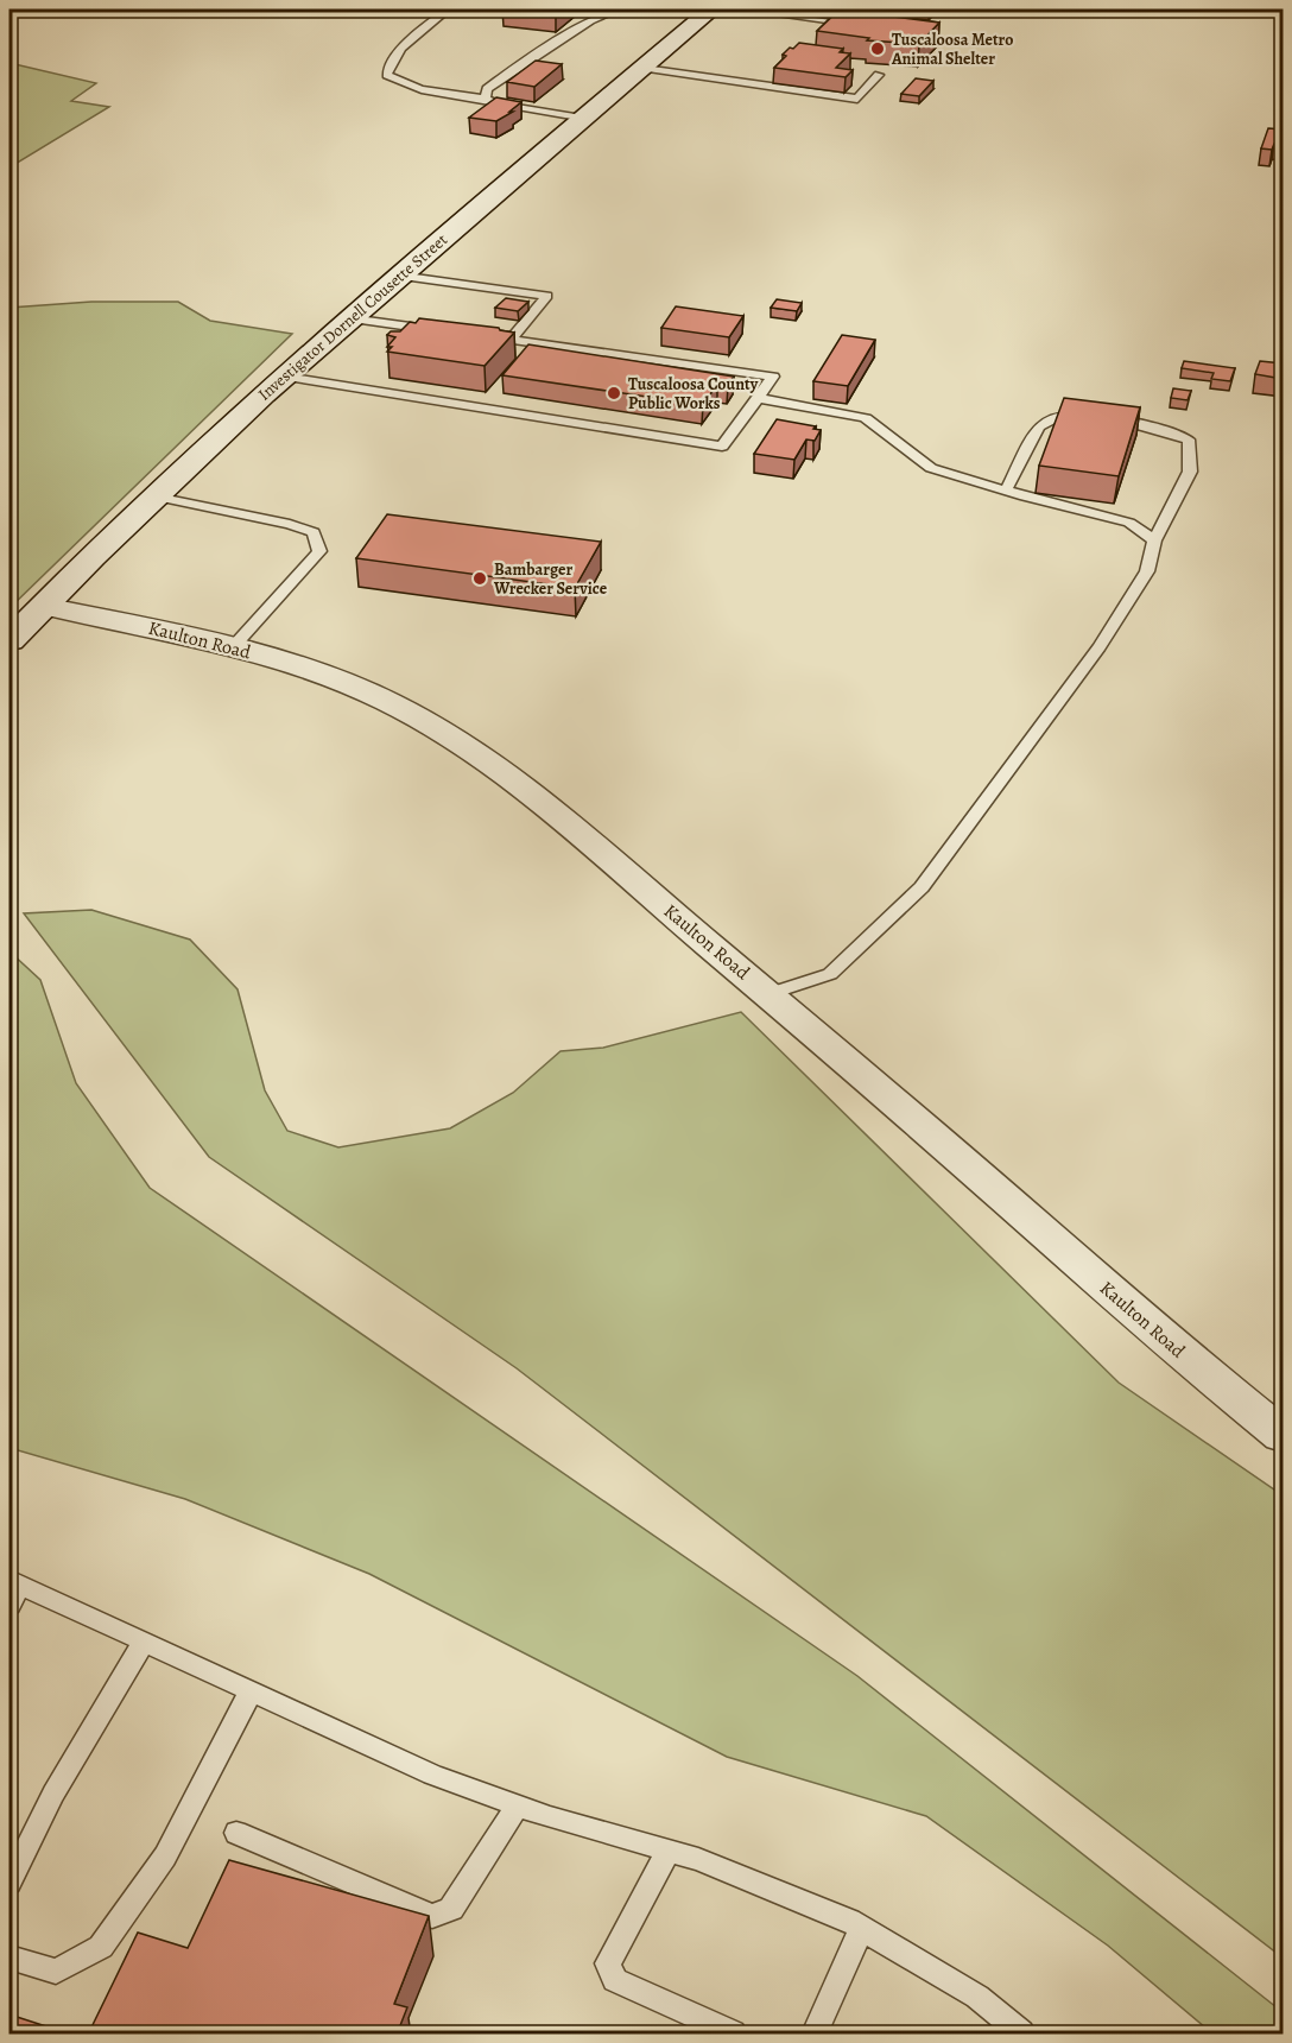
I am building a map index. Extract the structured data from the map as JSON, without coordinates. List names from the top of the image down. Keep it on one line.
{"streets":{"main road":["Investigator Dornell Cousette Street"],"street":["Kaulton Road"]},"crossings":[["Investigator Dornell Cousette Street","Kaulton Road"]],"places":["Tuscaloosa Metro Animal Shelter","Tuscaloosa County Public Works","Bambarger Wrecker Service"]}
